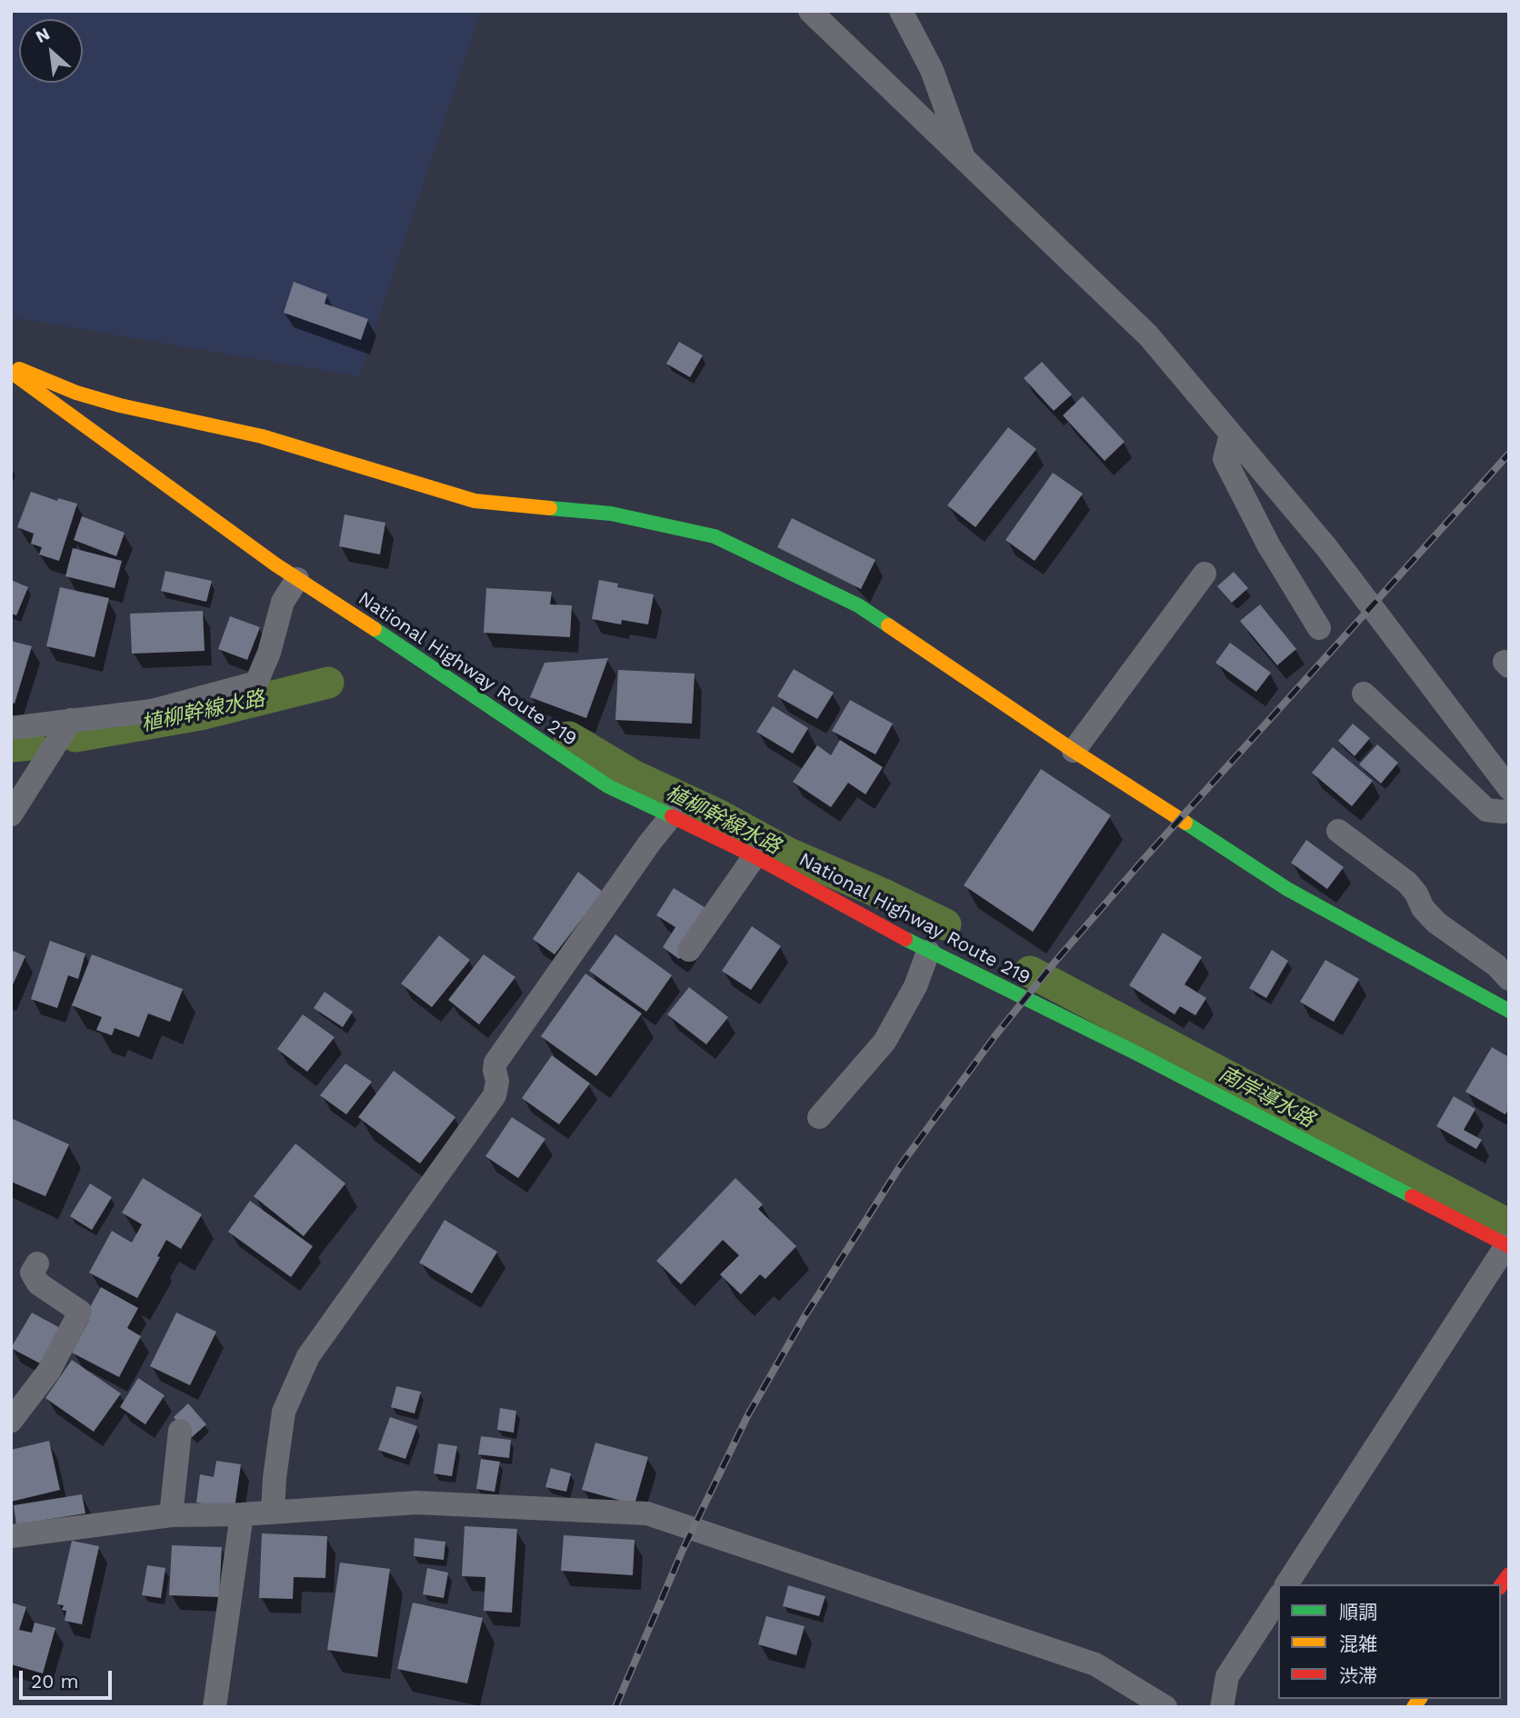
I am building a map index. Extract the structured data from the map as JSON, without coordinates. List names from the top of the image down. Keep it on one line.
{"streets":{"main road":["National Highway Route 219"]},"water":["植柳幹線水路","南岸導水路"],"legend":["順調","混雑","渋滞"],"scale_bar":"20 m","north":"top left"}
